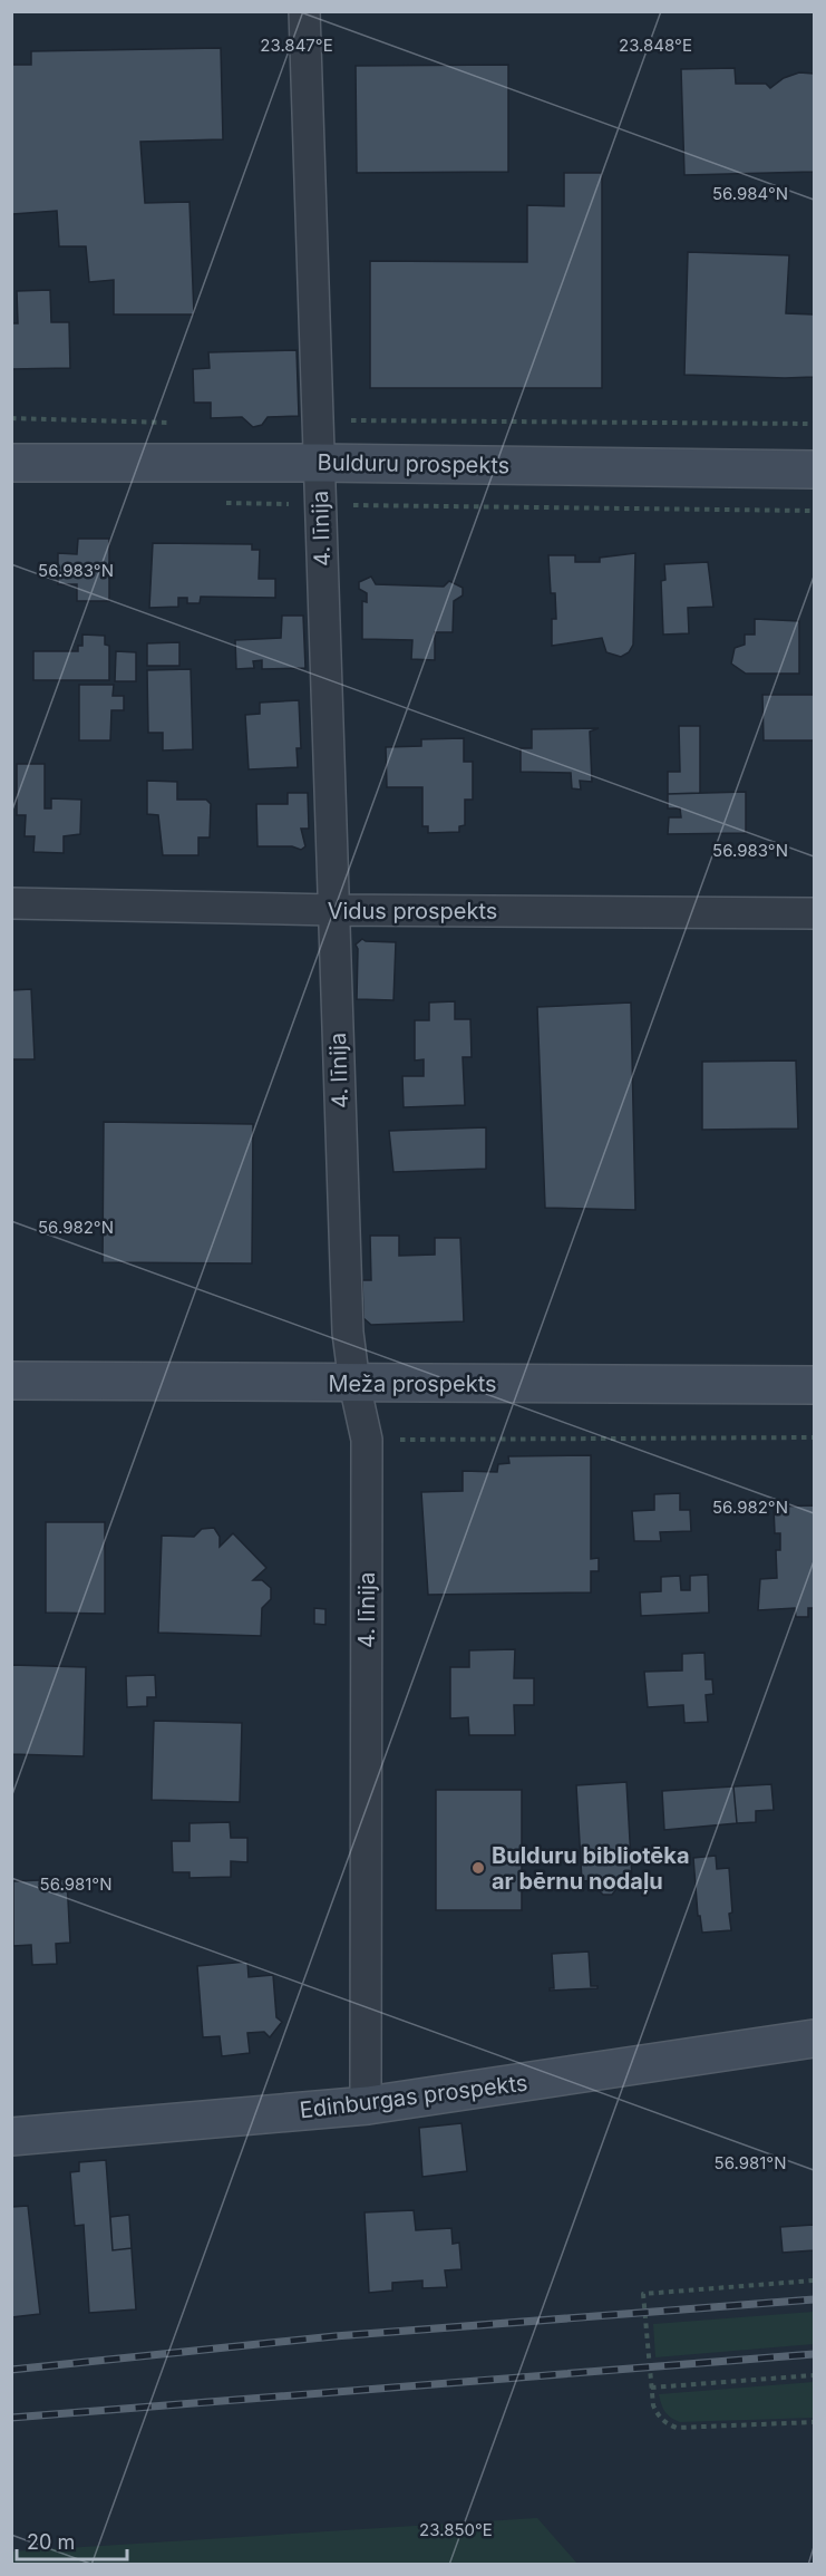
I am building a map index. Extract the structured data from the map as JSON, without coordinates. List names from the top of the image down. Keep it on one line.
{"streets":{"street":["Bulduru prospekts","4. līnija","Vidus prospekts","Meža prospekts","Edinburgas prospekts"]},"crossings":[["Bulduru prospekts","4. līnija"],["4. līnija","Vidus prospekts"],["4. līnija","Meža prospekts"],["4. līnija","Edinburgas prospekts"]],"places":["Bulduru bibliotēka ar bērnu nodaļu"],"scale_bar":"20 m","coordinates":["23.847°E","23.848°E","56.984°N","56.983°N","56.982°N","56.981°N","23.850°E"]}
